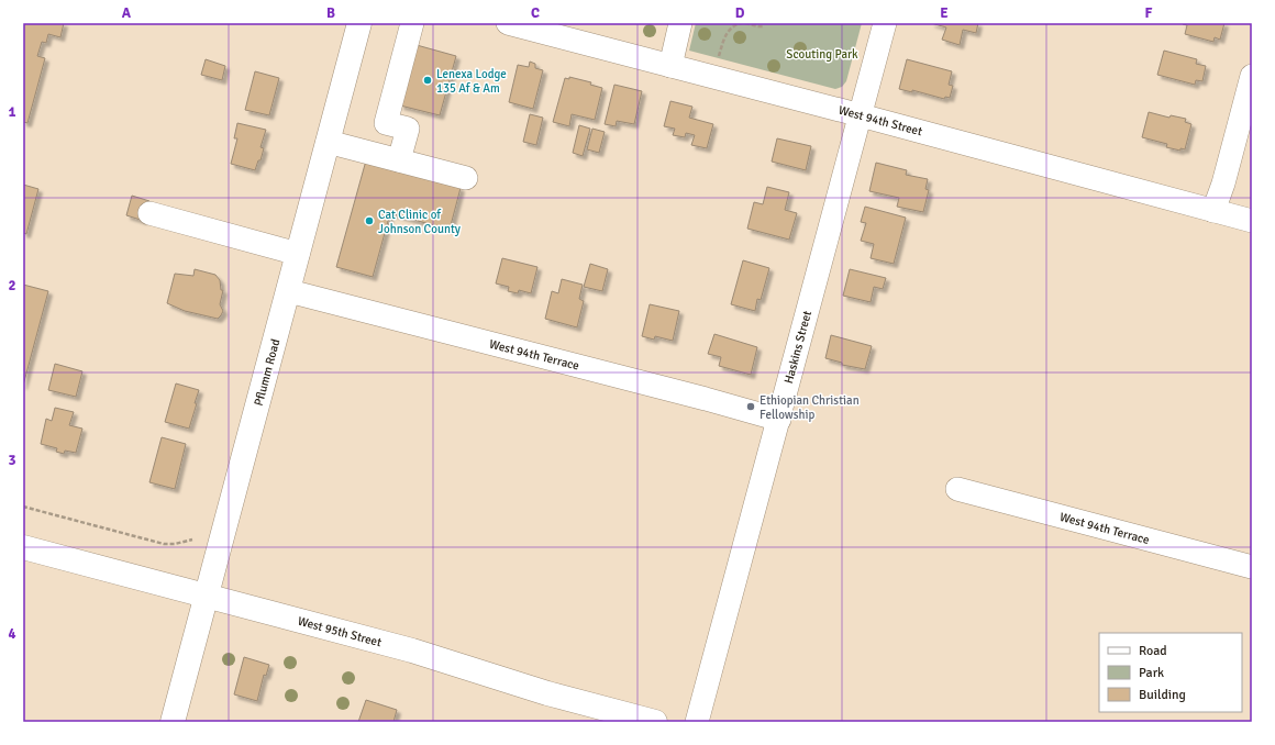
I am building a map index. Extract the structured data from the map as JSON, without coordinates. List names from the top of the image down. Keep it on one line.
{"streets":{"main road":["Pflumm Road","West 95th Street"],"street":["West 94th Street","Haskins Street","West 94th Terrace"]},"crossings":[["West 94th Street","Haskins Street"],["Haskins Street","West 94th Terrace"],["West 94th Terrace","Pflumm Road"],["Pflumm Road","West 95th Street"]],"parks":["Scouting Park"],"places":["Lenexa Lodge 135 Af & Am","Cat Clinic of Johnson County","Ethiopian Christian Fellowship"],"legend":["Road","Park","Building"],"grid":{"columns":["A","B","C","D","E","F"],"rows":["1","2","3","4"]}}
